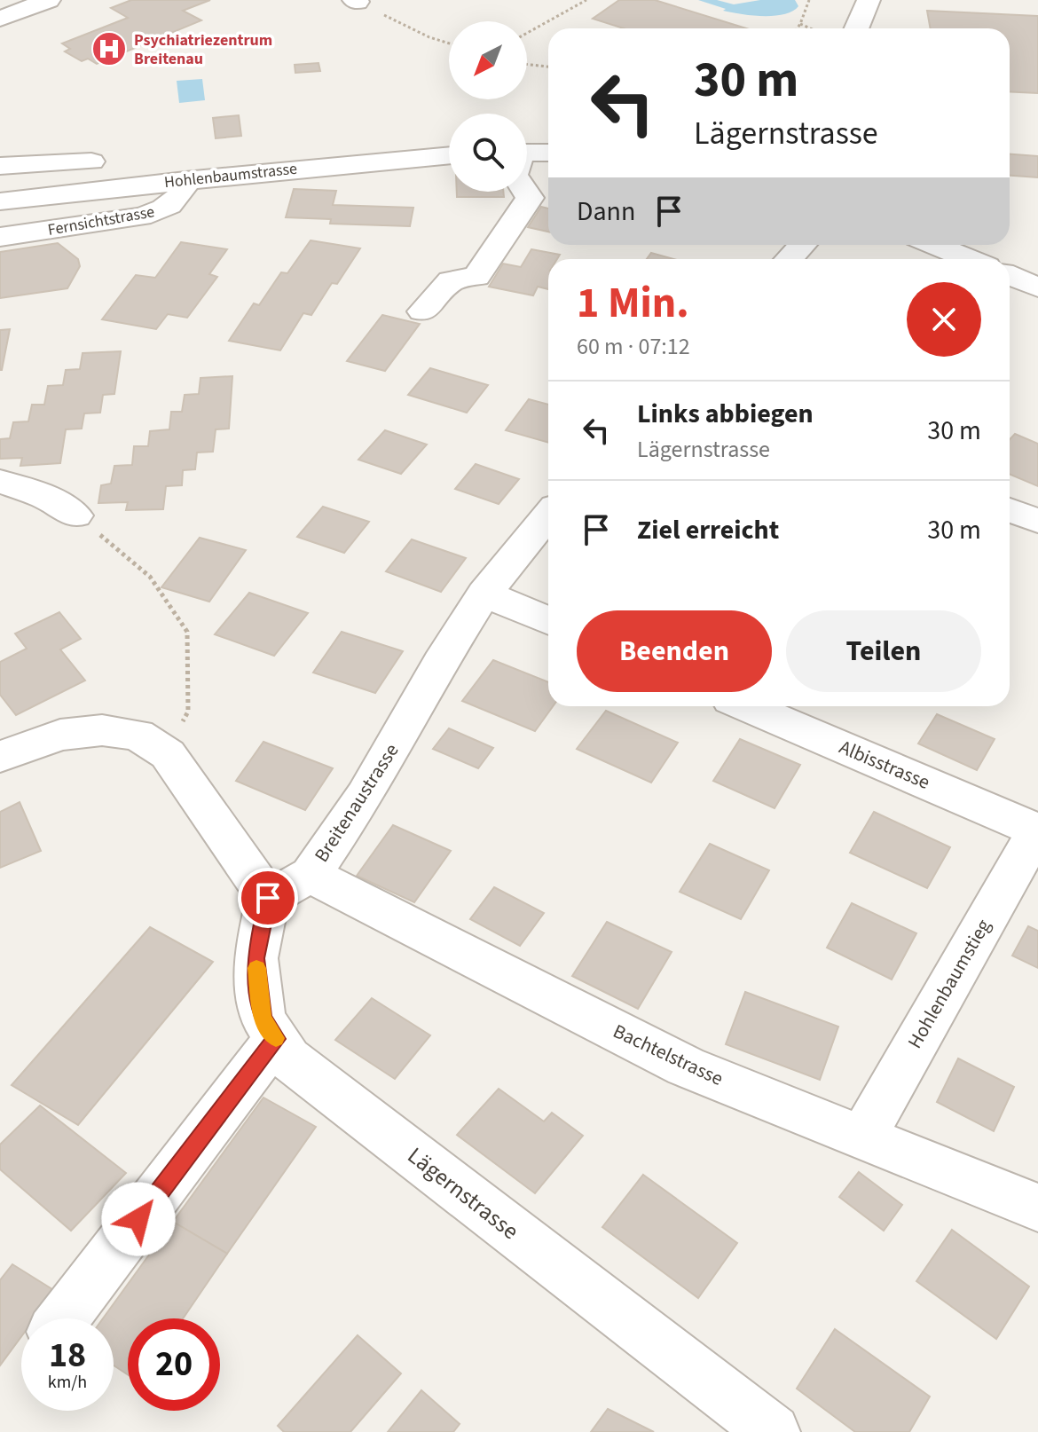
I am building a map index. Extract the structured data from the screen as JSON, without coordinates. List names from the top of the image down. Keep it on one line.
{"streets":{"street":["Hohlenbaumstrasse","Fernsichtstrasse","Albisstrasse","Breitenaustrasse","Hohlenbaumstieg","Bachtelstrasse","Lägernstrasse"]},"crossings":[["Hohlenbaumstrasse","Fernsichtstrasse"],["Albisstrasse","Hohlenbaumstieg"],["Breitenaustrasse","Bachtelstrasse"],["Breitenaustrasse","Lägernstrasse"],["Hohlenbaumstieg","Bachtelstrasse"]],"places":{"hospital":["Psychiatriezentrum Breitenau"]},"north":"bottom left","page":{"turn":["30 m","Lägernstrasse"],"then":"Dann","heading":["1 Min.","60 m · 07:12"],"list":[{"name":"Links abbiegen","note":"Lägernstrasse","value":"30 m"},{"name":"Ziel erreicht","value":"30 m"}],"buttons":["Beenden","Teilen"],"speed":"18 km/h","limit":"20"}}
